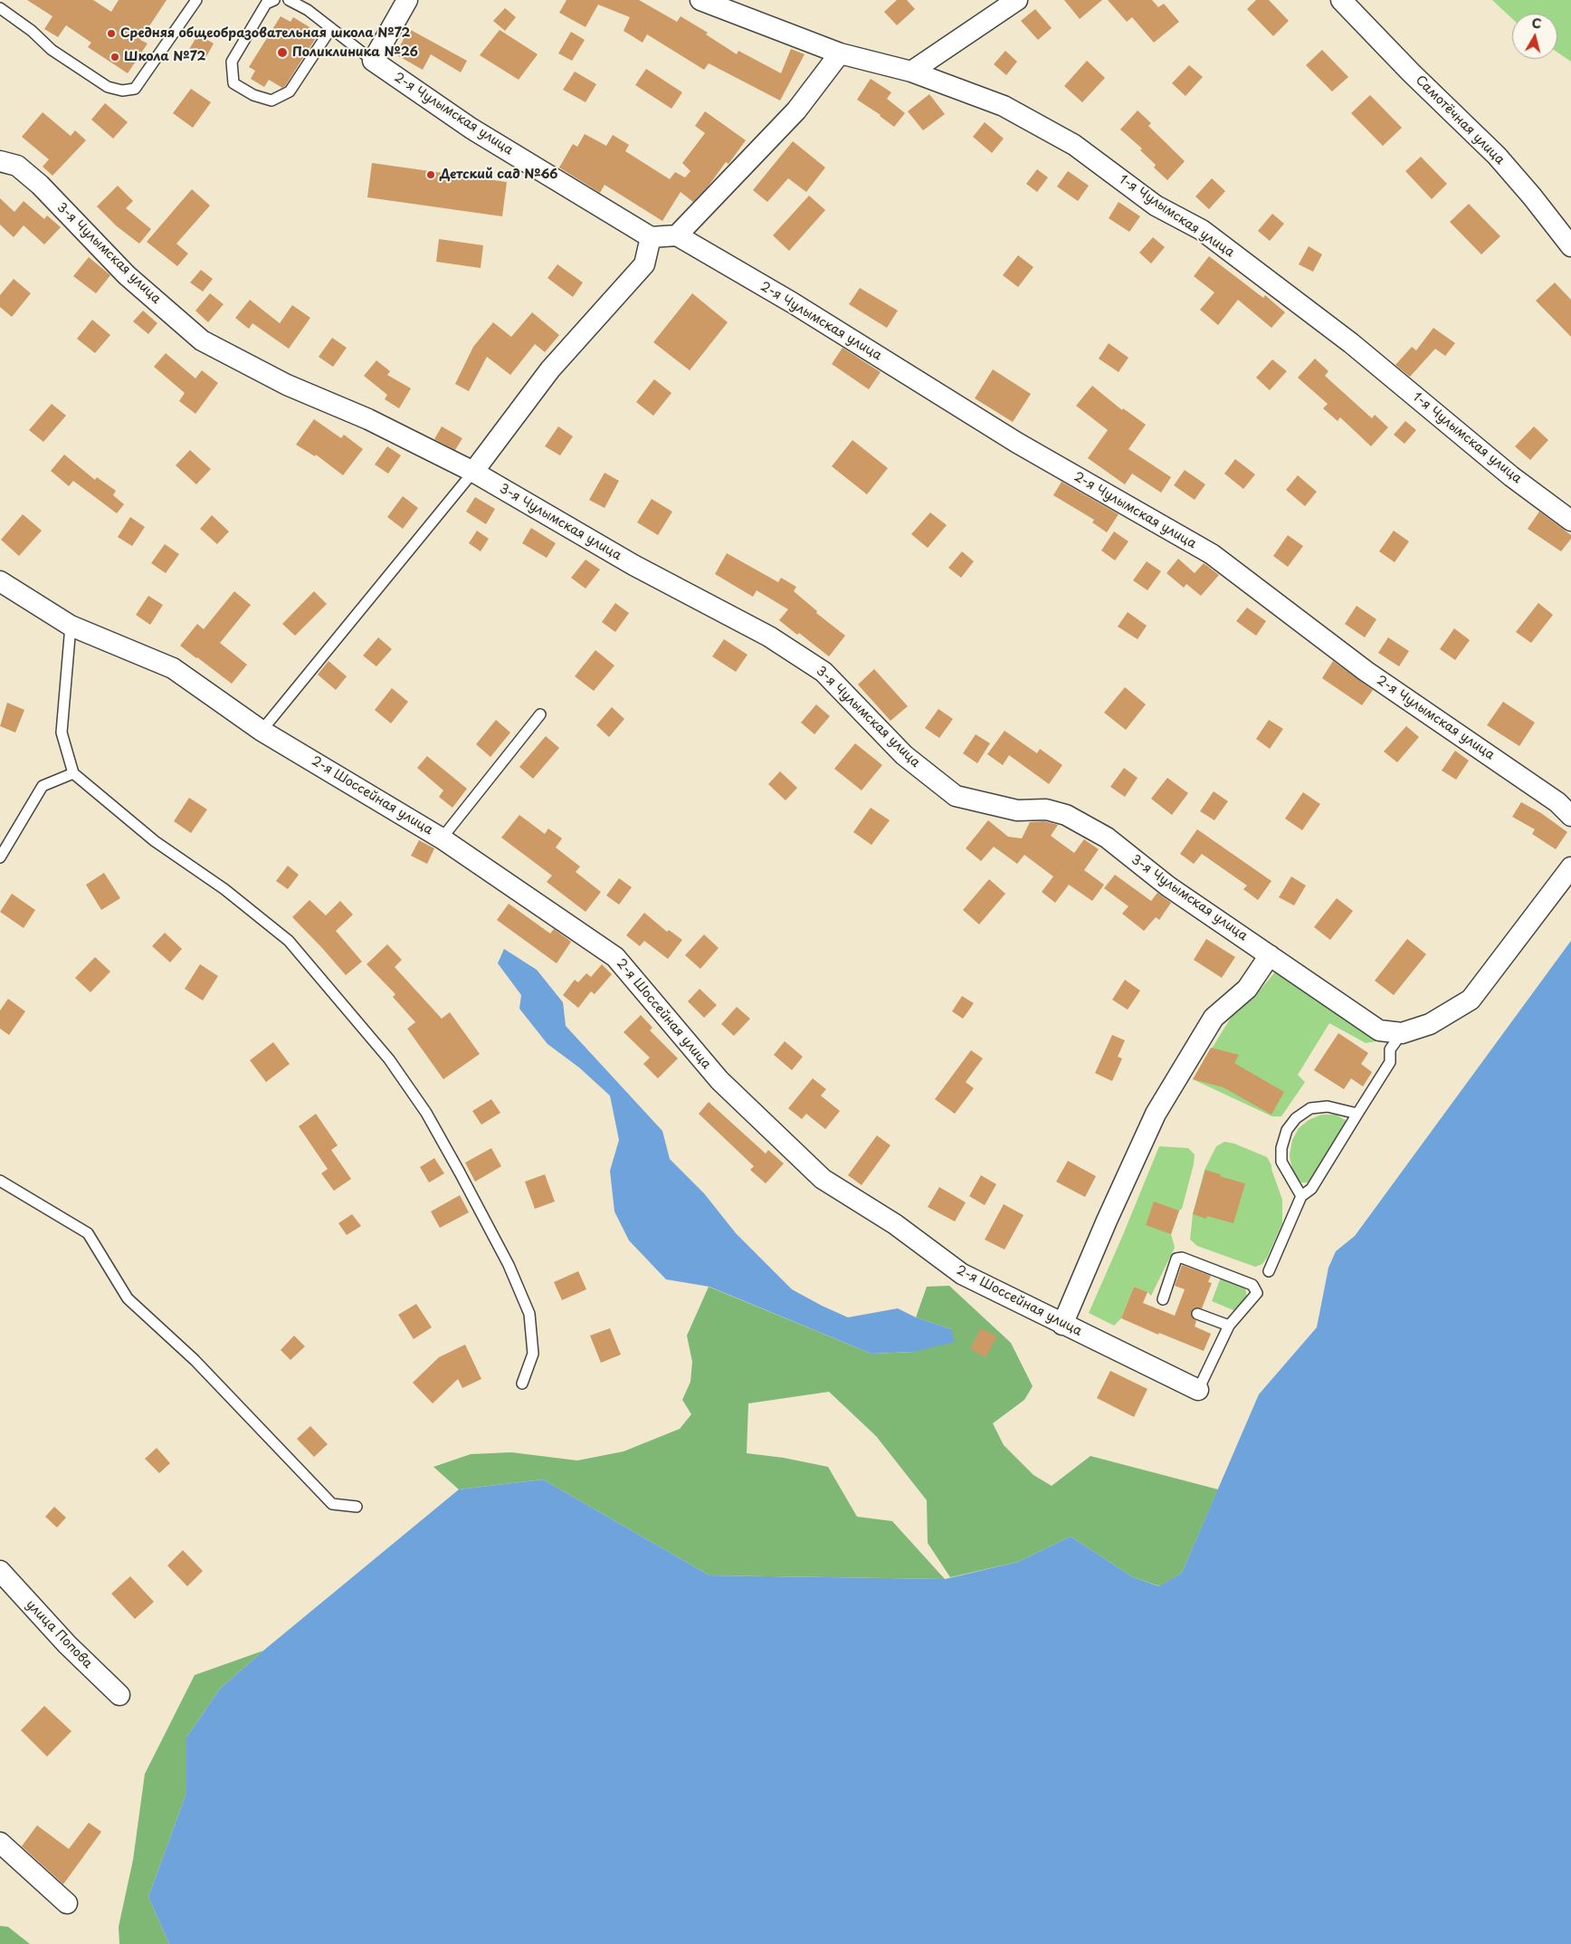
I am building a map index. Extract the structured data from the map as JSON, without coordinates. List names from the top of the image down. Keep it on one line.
{"streets":{"street":["2-я Чулымская улица","Самотёчная улица","1-я Чулымская улица","3-я Чулымская улица","2-я Шоссейная улица","улица Попова"]},"places":["Средняя общеобразовательная школа №72","Поликлиника №26","Школа №72","Детский сад №66"],"north":"top"}
